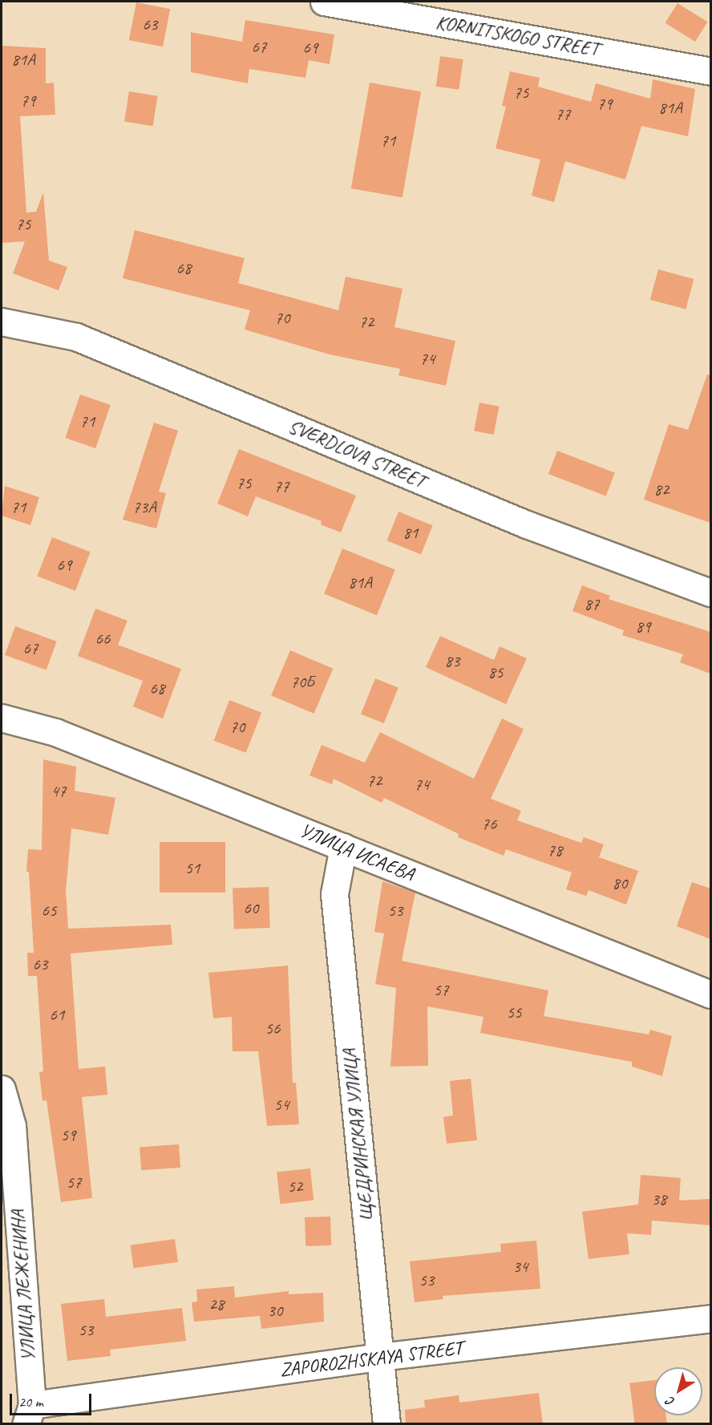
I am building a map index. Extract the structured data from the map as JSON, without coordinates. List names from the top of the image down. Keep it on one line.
{"streets":{"street":["KORNITSKOGO STREET","SVERDLOVA STREET","УЛИЦА ИСАЕВА","ЩЕДРИНСКАЯ УЛИЦА","УЛИЦА ЛЕЖЕНИНА","ZAPOROZHSKAYA STREET"]},"crossings":[["УЛИЦА ИСАЕВА","ЩЕДРИНСКАЯ УЛИЦА"],["ЩЕДРИНСКАЯ УЛИЦА","ZAPOROZHSKAYA STREET"],["УЛИЦА ЛЕЖЕНИНА","ZAPOROZHSKAYA STREET"]],"house_numbers":["63","67","69","81А","75","79","79","81А","77","71","75","68","70","72","74","71","75","77","82","71","73А","81","69","81А","87","89","66","67","83","85","70Б","68","70","72","74","47","76","78","51","80","60","65","53","63","57","55","61","56","54","59","57","52","38","34","53","28","30","53"],"scale_bar":"20 m","north":"bottom left"}
